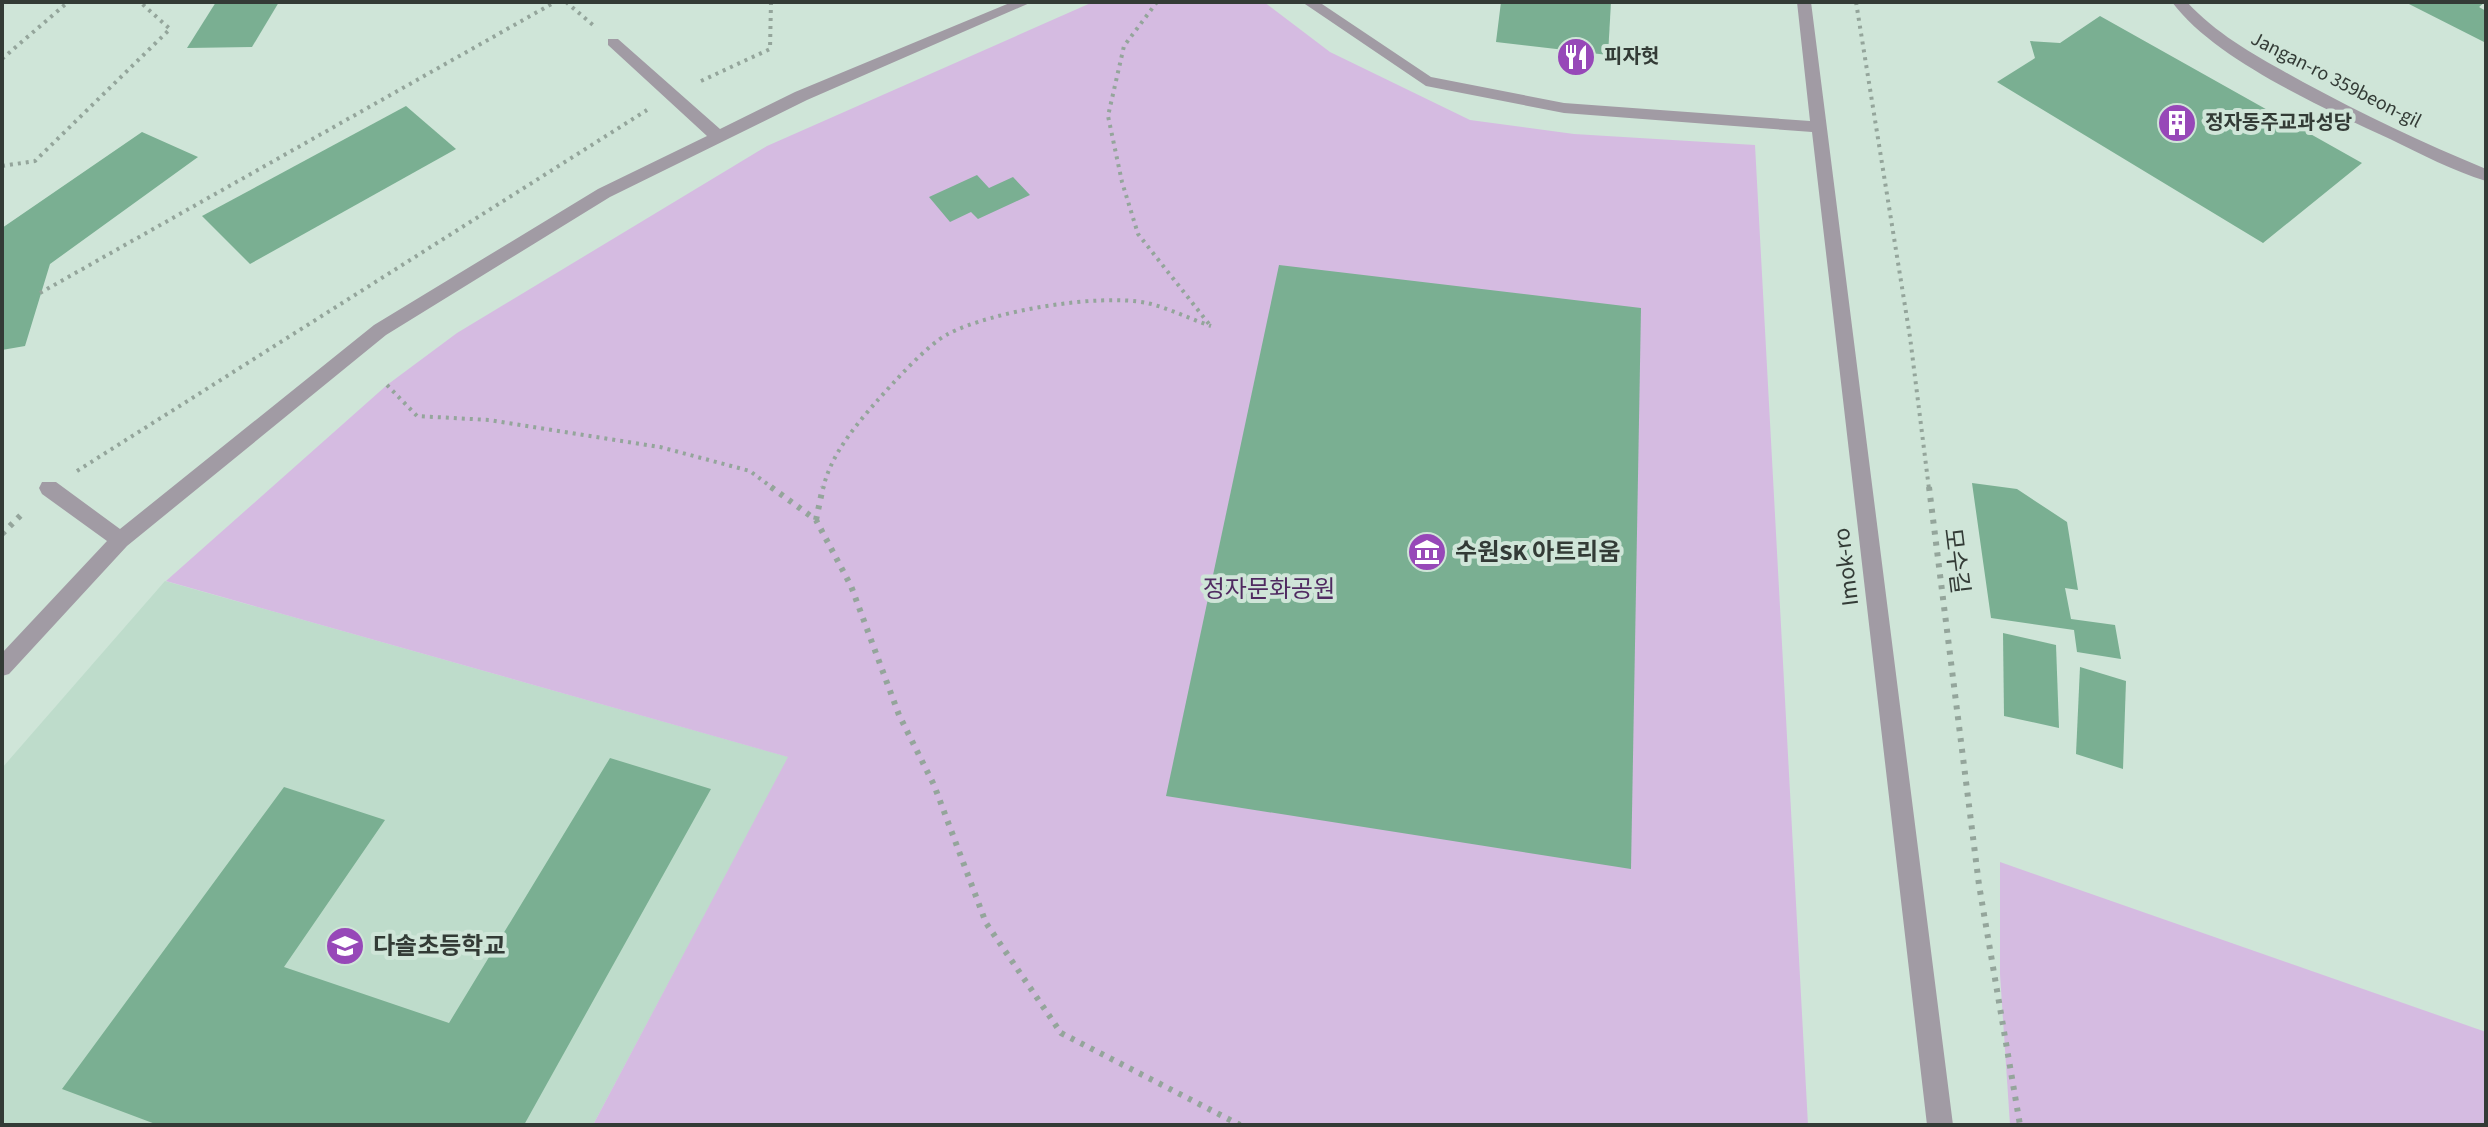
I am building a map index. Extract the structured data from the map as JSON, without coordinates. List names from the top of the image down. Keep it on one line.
{"streets":{"street":["Jangan-ro 359beon-gil","Imok-ro"],"path":["모수길"]},"parks":["정자문화공원"],"places":{"restaurant":["피자헛"],"building":["정자동주교과성당"],"museum":["수원SK 아트리움"],"school or university":["다솔초등학교"]}}
